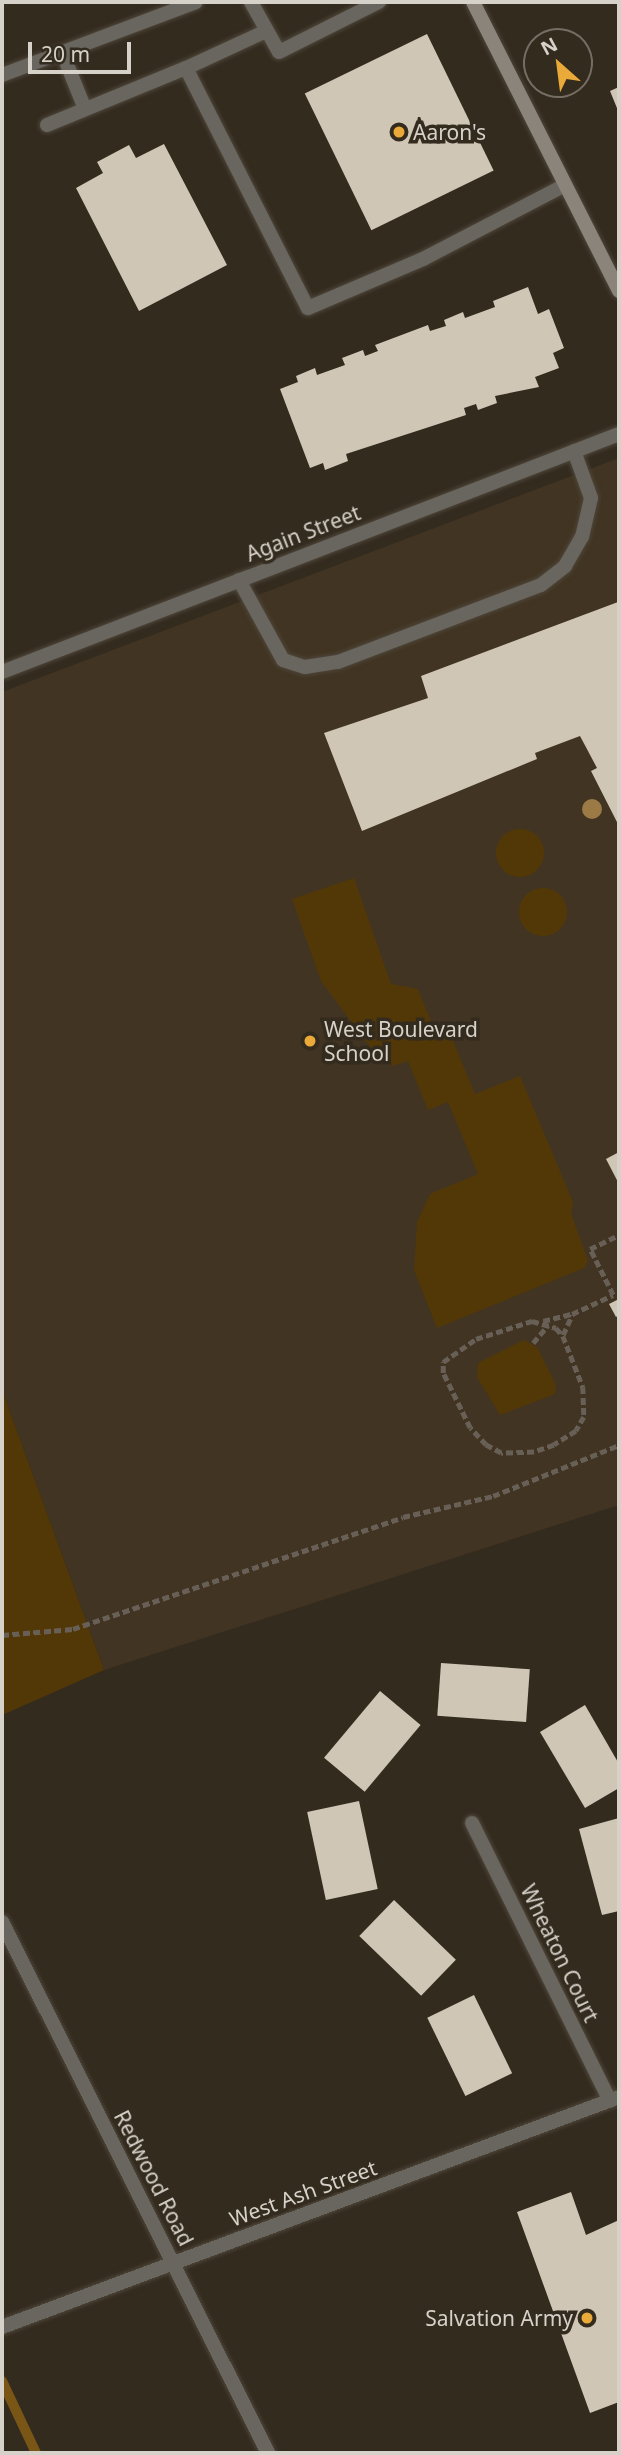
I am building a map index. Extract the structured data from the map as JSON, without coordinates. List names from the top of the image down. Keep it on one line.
{"streets":{"street":["Again Street","Wheaton Court","Redwood Road","West Ash Street"]},"crossings":[["Wheaton Court","West Ash Street"],["Redwood Road","West Ash Street"]],"places":["Aaron's","West Boulevard School","Salvation Army"],"scale_bar":"20 m","north":"top left"}
